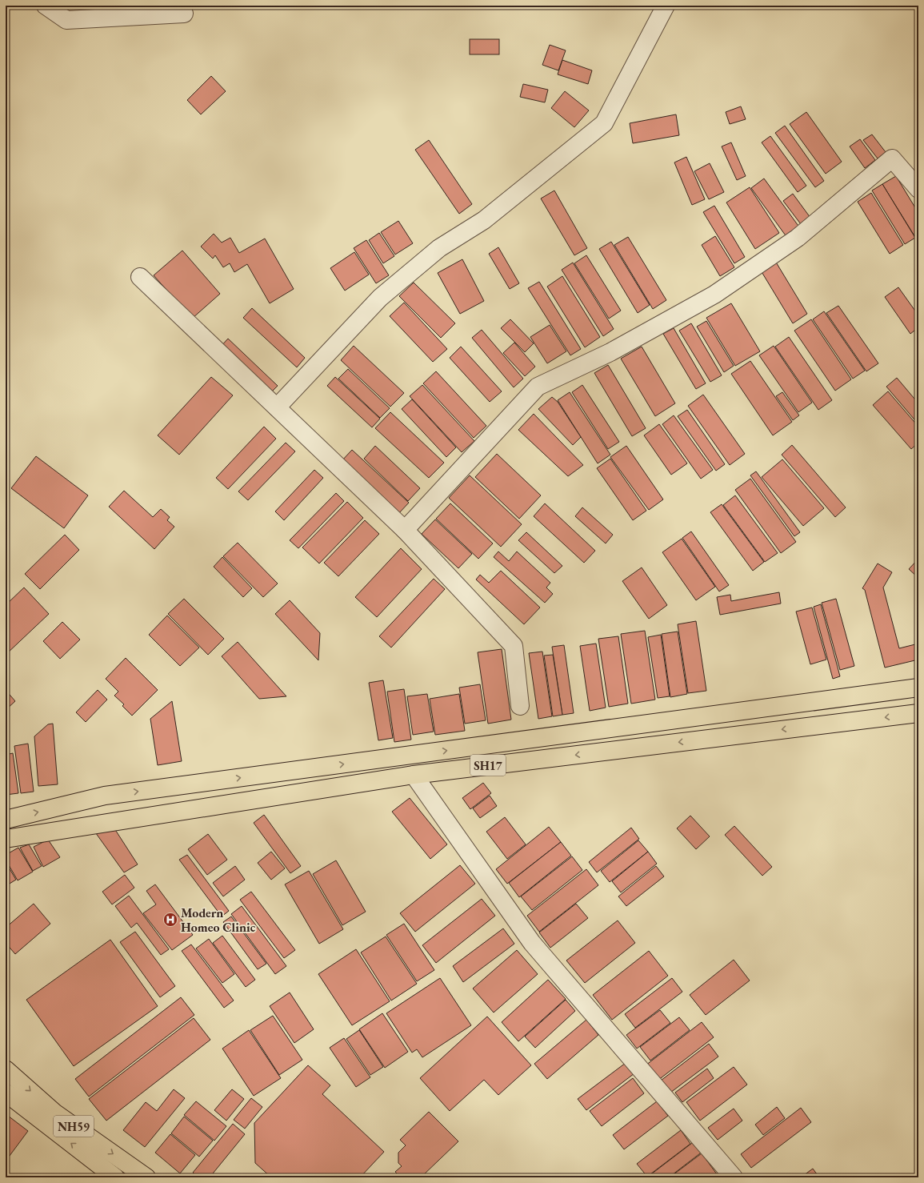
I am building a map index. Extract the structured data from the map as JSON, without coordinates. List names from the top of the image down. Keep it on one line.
{"streets":{"main road":["SH17","NH59"]},"places":{"hospital":["Modern Homeo Clinic"]}}
